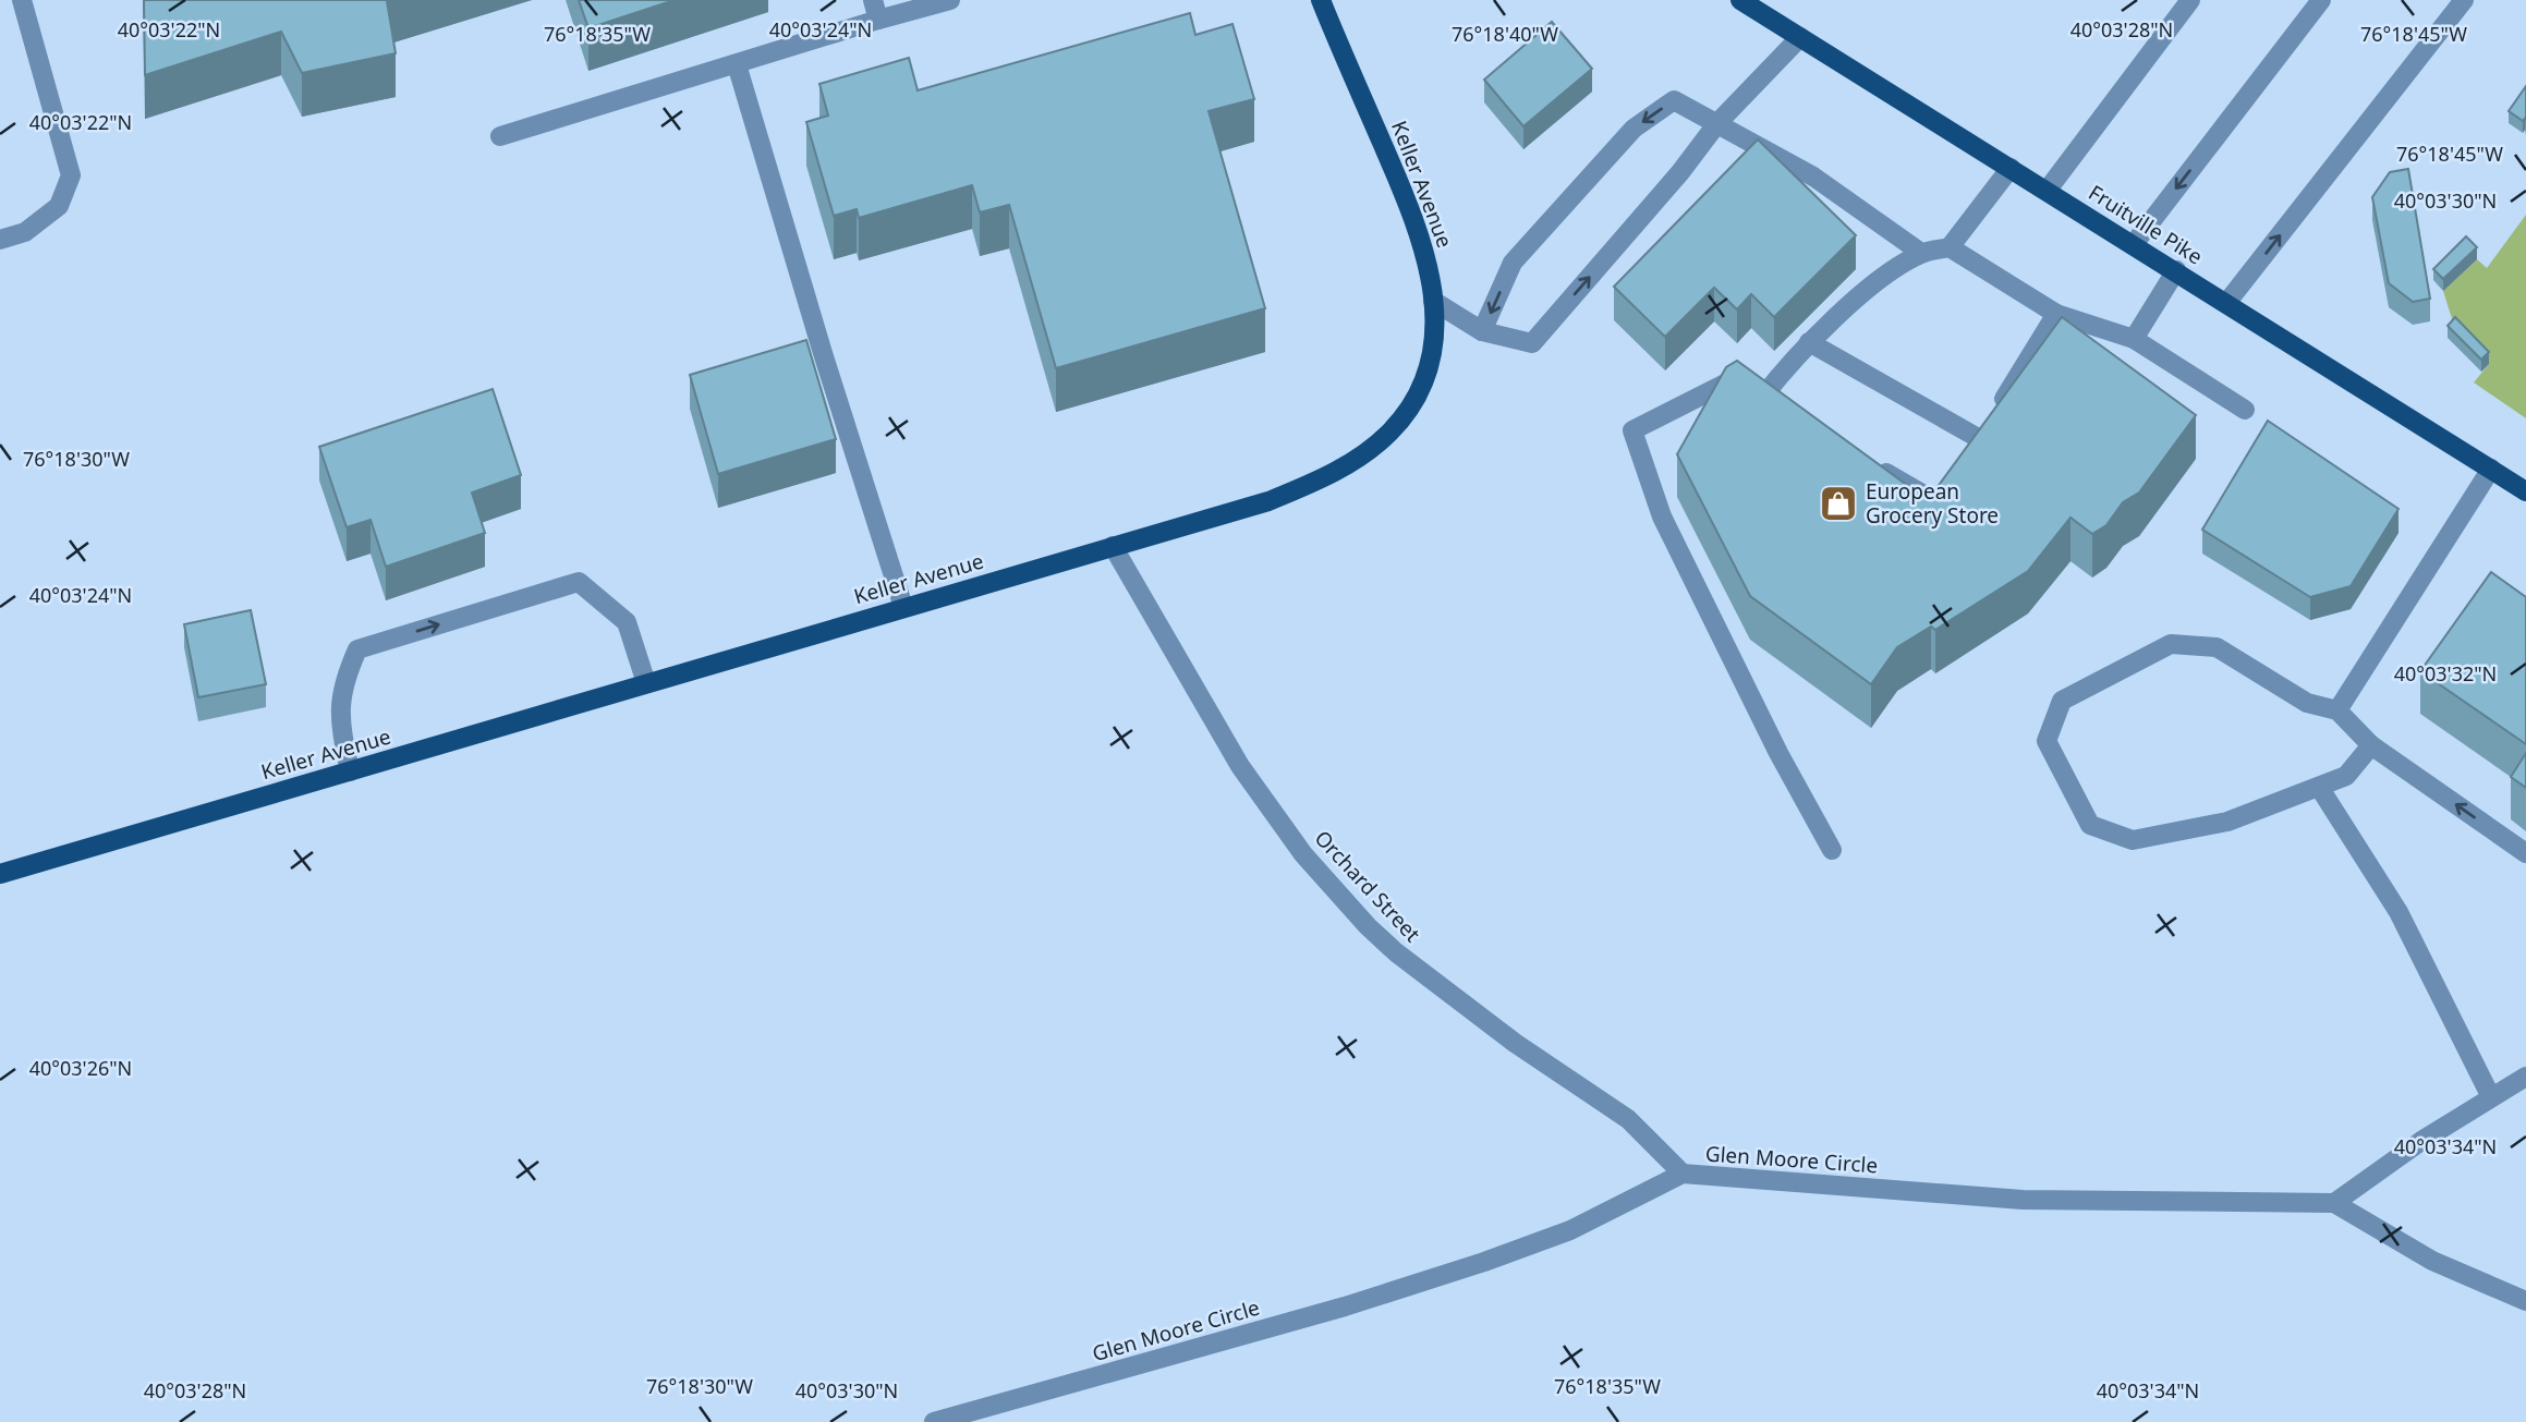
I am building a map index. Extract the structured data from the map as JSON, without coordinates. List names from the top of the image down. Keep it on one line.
{"streets":{"main road":["Keller Avenue","Fruitville Pike"],"street":["Orchard Street","Glen Moore Circle"]},"crossings":[["Keller Avenue","Orchard Street"],["Orchard Street","Glen Moore Circle"]],"places":{"shop":["European Grocery Store"]},"coordinates":["40°03'22\"N","40°03'24\"N","40°03'28\"N","76°18'45\"W","76°18'35\"W","76°18'40\"W","40°03'30\"N","76°18'30\"W","40°03'32\"N","40°03'26\"N","40°03'34\"N"]}
